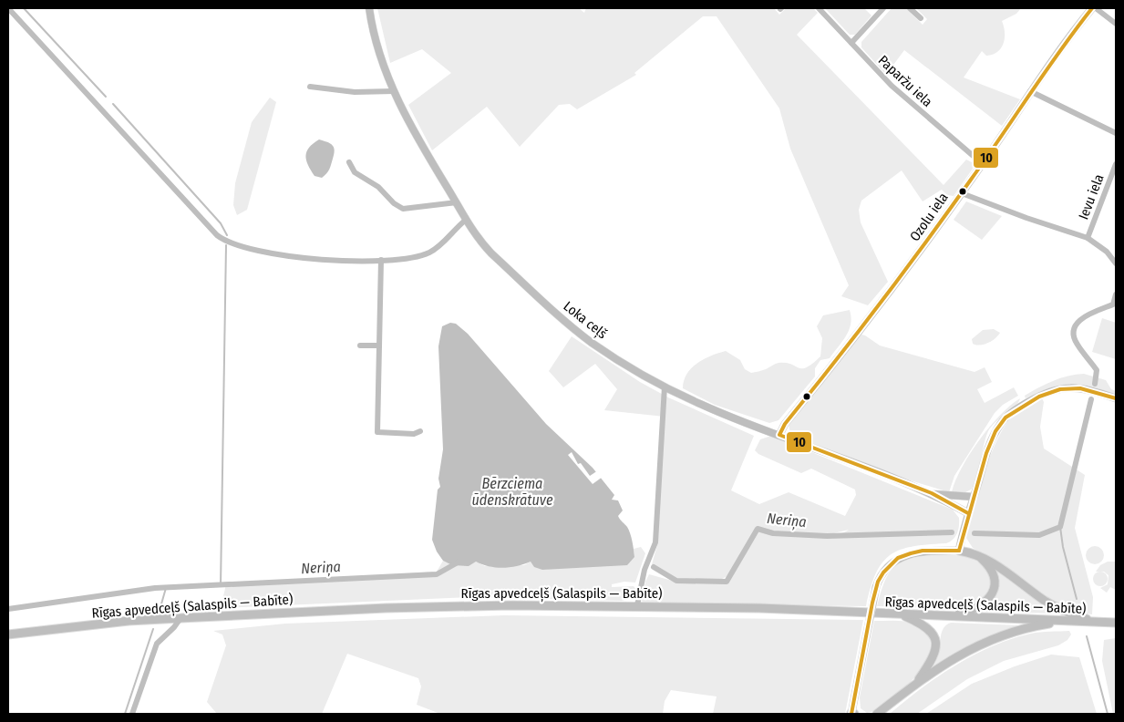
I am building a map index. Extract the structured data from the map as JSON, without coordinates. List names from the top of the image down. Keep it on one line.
{"streets":{"highway":["Rīgas apvedceļš (Salaspils — Babīte)"],"main road":["Ozolu iela","Loka ceļš"],"street":["Paparžu iela","Ievu iela"]},"crossings":[["Paparžu iela","Ozolu iela"],["Ozolu iela","Loka ceļš"]],"water":["Bērzciema ūdenskrātuve","Neriņa"],"lines":["transit line 10"]}
